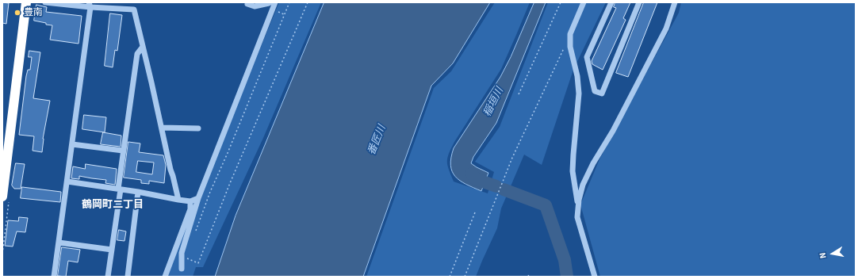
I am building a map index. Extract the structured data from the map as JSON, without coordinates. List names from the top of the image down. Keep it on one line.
{"districts":["鶴岡町二丁目"],"water":["稲垣川","番匠川"],"places":["豊南"],"north":"left"}
